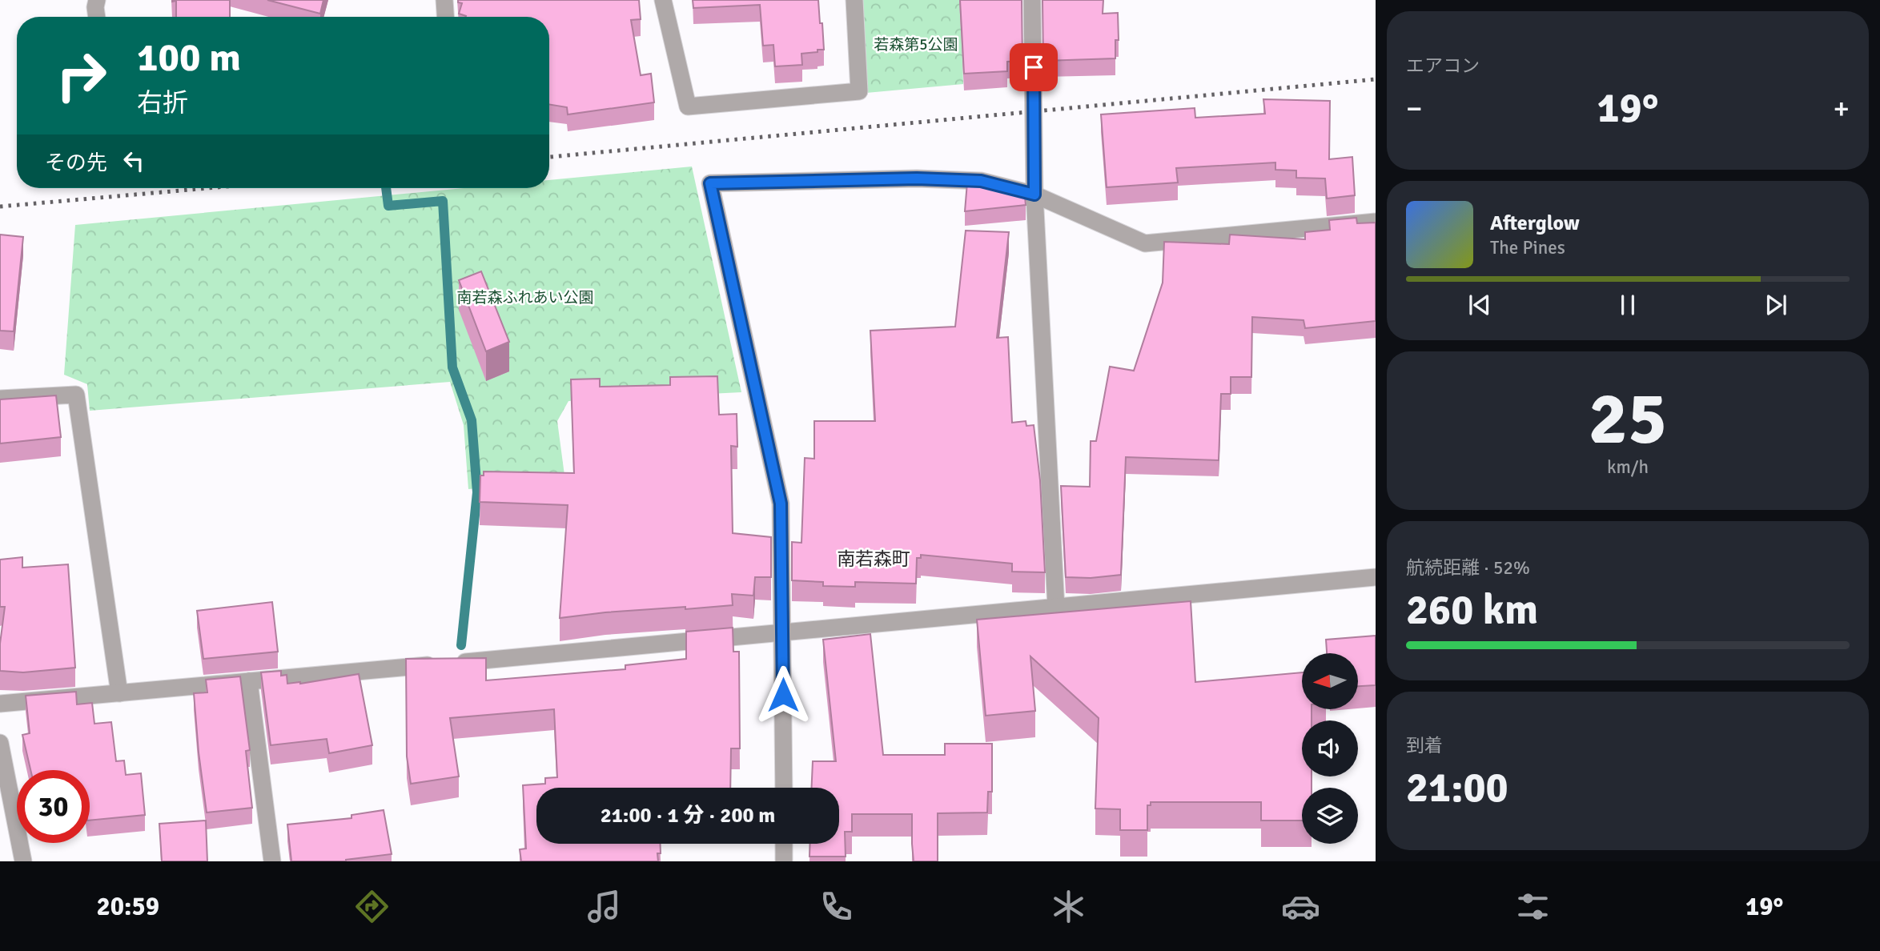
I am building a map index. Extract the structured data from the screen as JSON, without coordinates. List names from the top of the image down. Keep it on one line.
{"districts":["南若森町"],"parks":["若森第5公園","南若森ふれあい公園"],"north":"left","page":{"tile":["エアコン",["25","km/h"],["航続距離 · 52%","260 km"],["到着","21:00"]],"turn":["100 m","右折"],"heat":["−","19°","+"],"then":"その先","song":["Afterglow","The Pines"],"limit":"30","trip":"21:00 · 1 分 · 200 m","tabs":["20:59","19°"]}}
